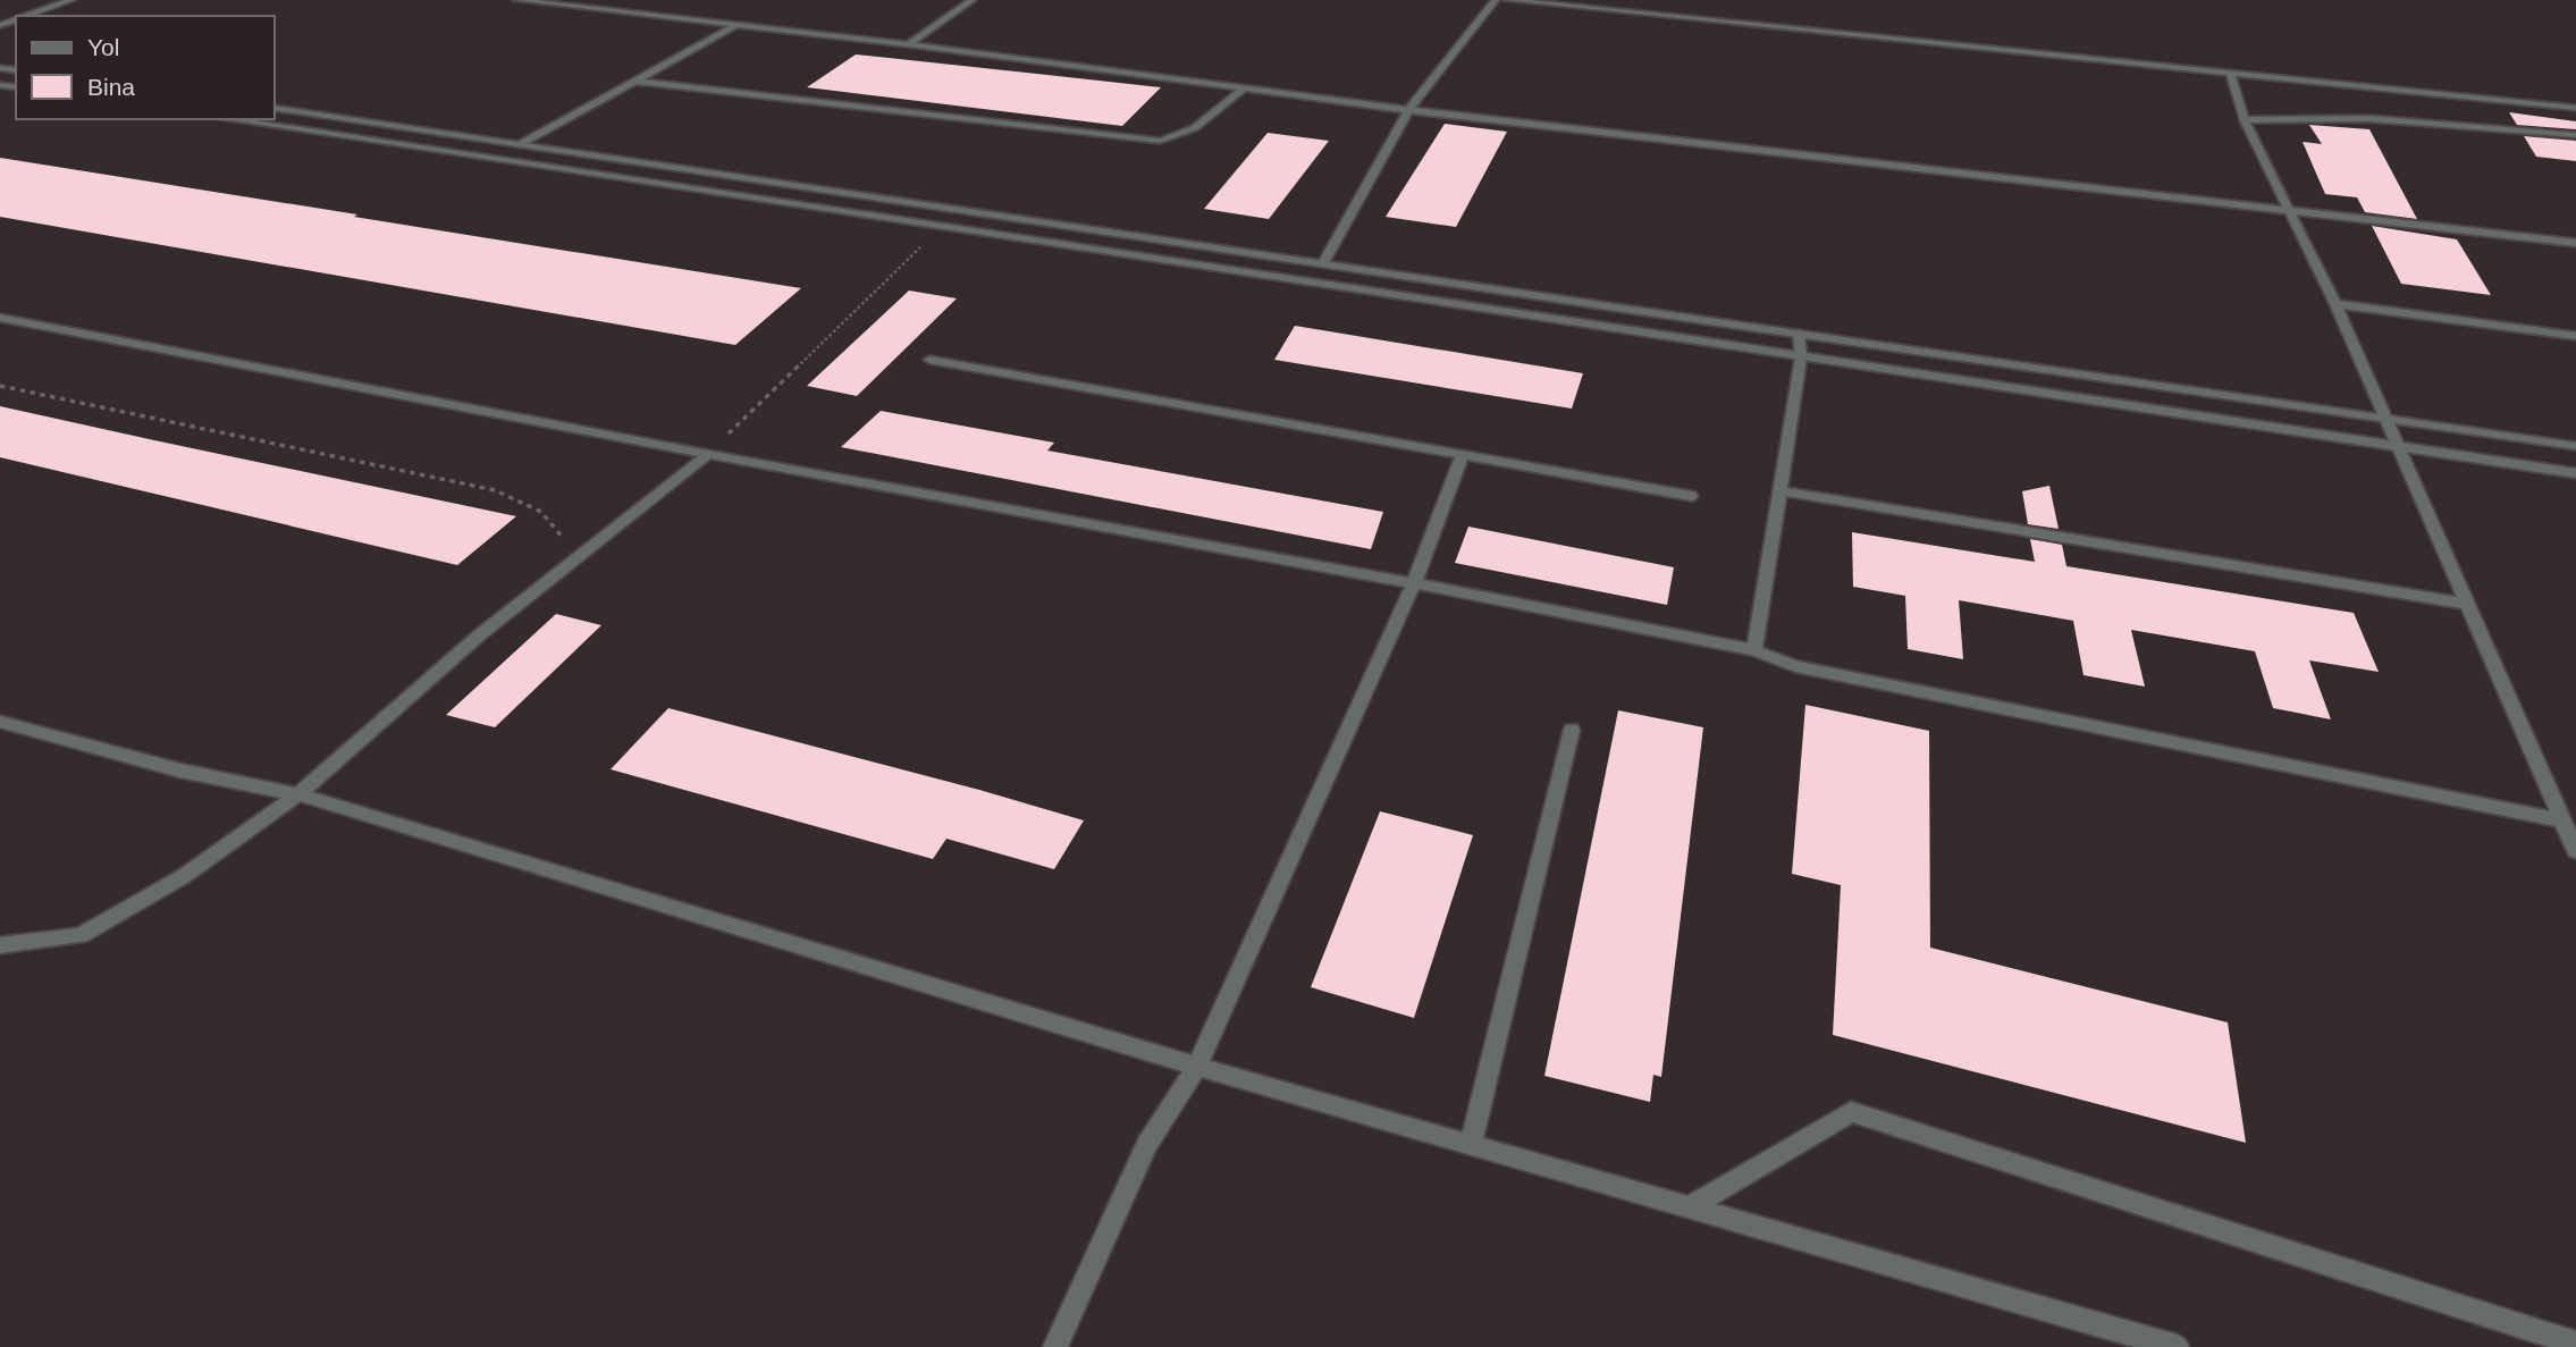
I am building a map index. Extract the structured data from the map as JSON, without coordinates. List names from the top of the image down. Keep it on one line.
{"legend":["Yol","Bina"]}
